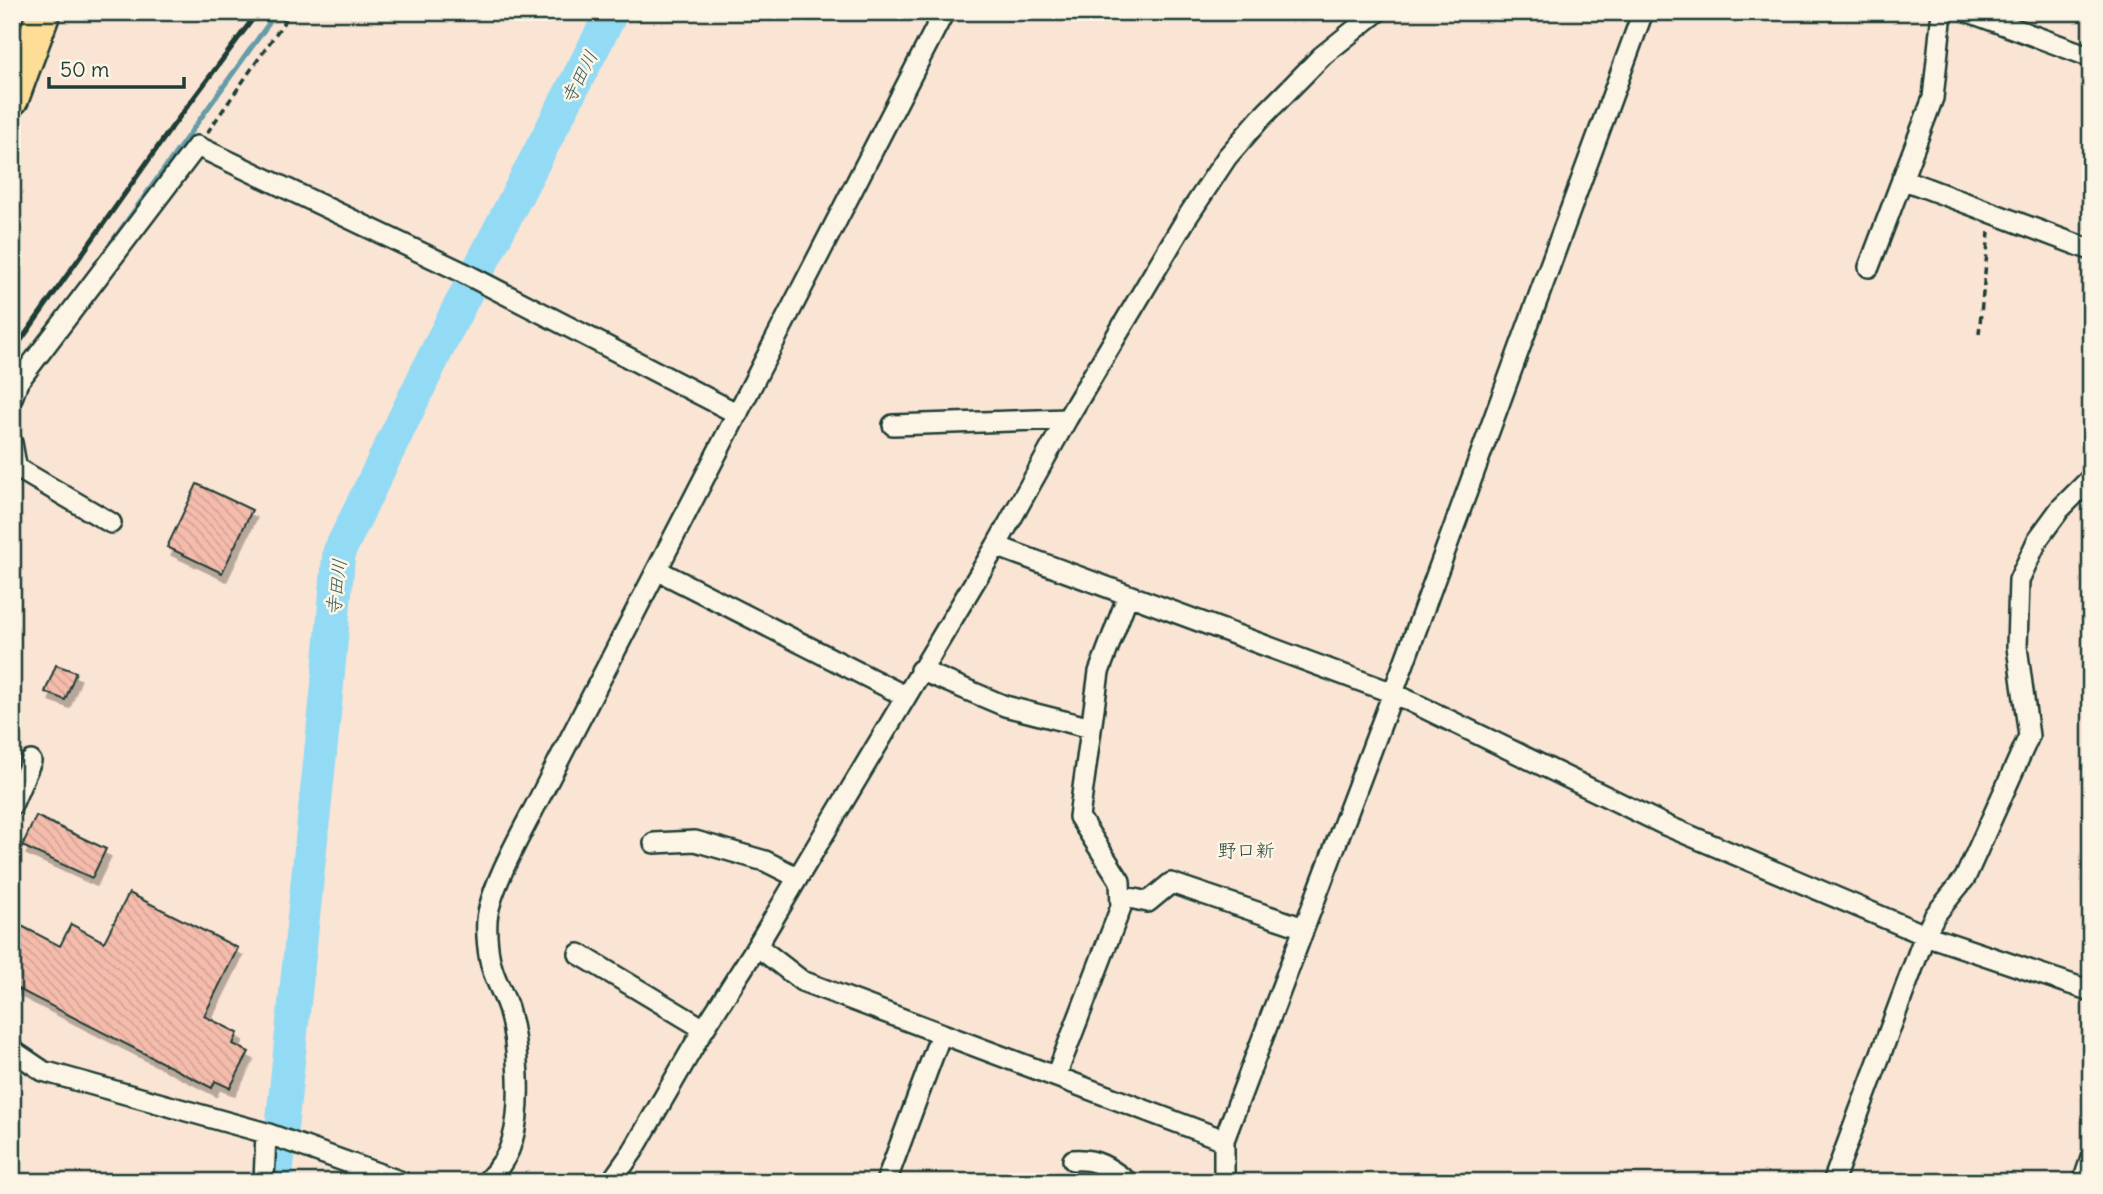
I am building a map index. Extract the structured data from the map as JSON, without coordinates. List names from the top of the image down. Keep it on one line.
{"districts":["野口新"],"water":["寺田川"],"scale_bar":"50 m"}
